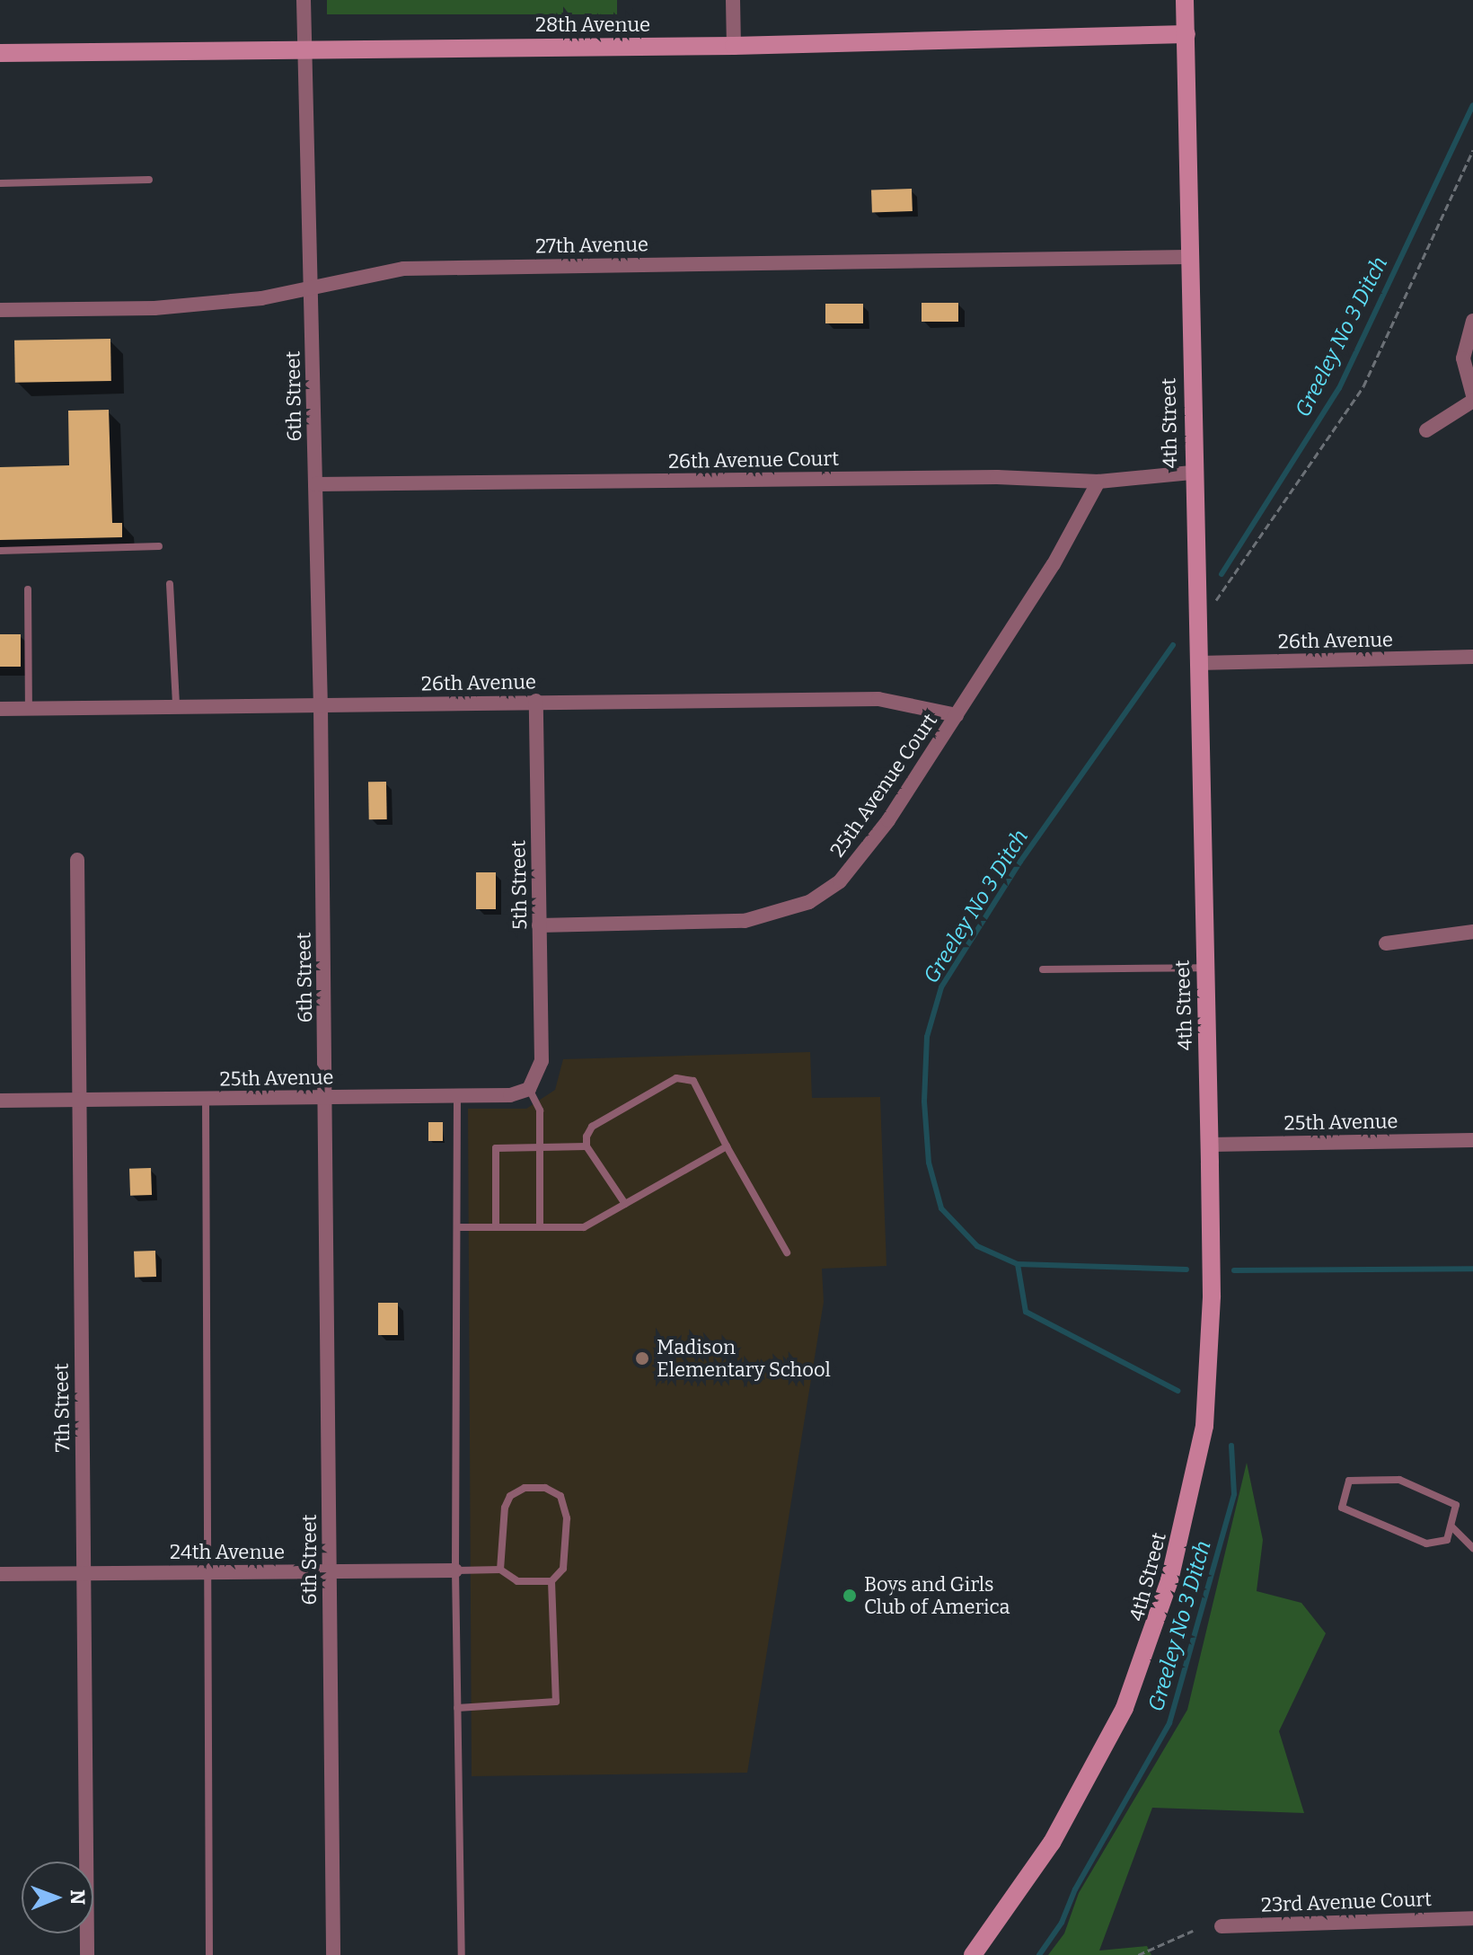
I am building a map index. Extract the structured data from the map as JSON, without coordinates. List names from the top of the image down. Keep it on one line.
{"streets":{"main road":["28th Avenue","4th Street"],"street":["27th Avenue","6th Street","26th Avenue Court","26th Avenue","25th Avenue Court","5th Street","25th Avenue","7th Street","24th Avenue","23rd Avenue Court"]},"crossings":[["28th Avenue","6th Street"],["28th Avenue","4th Street"],["27th Avenue","6th Street"],["27th Avenue","4th Street"],["6th Street","26th Avenue Court"],["6th Street","26th Avenue"],["6th Street","25th Avenue"],["6th Street","24th Avenue"],["4th Street","26th Avenue Court"],["4th Street","26th Avenue"],["4th Street","25th Avenue"],["26th Avenue Court","25th Avenue Court"],["26th Avenue","25th Avenue Court"],["26th Avenue","5th Street"],["25th Avenue Court","5th Street"],["5th Street","25th Avenue"],["25th Avenue","7th Street"],["7th Street","24th Avenue"]],"water":["Greeley No 3 Ditch"],"places":["Madison Elementary School","Boys and Girls Club of America"],"north":"right"}
